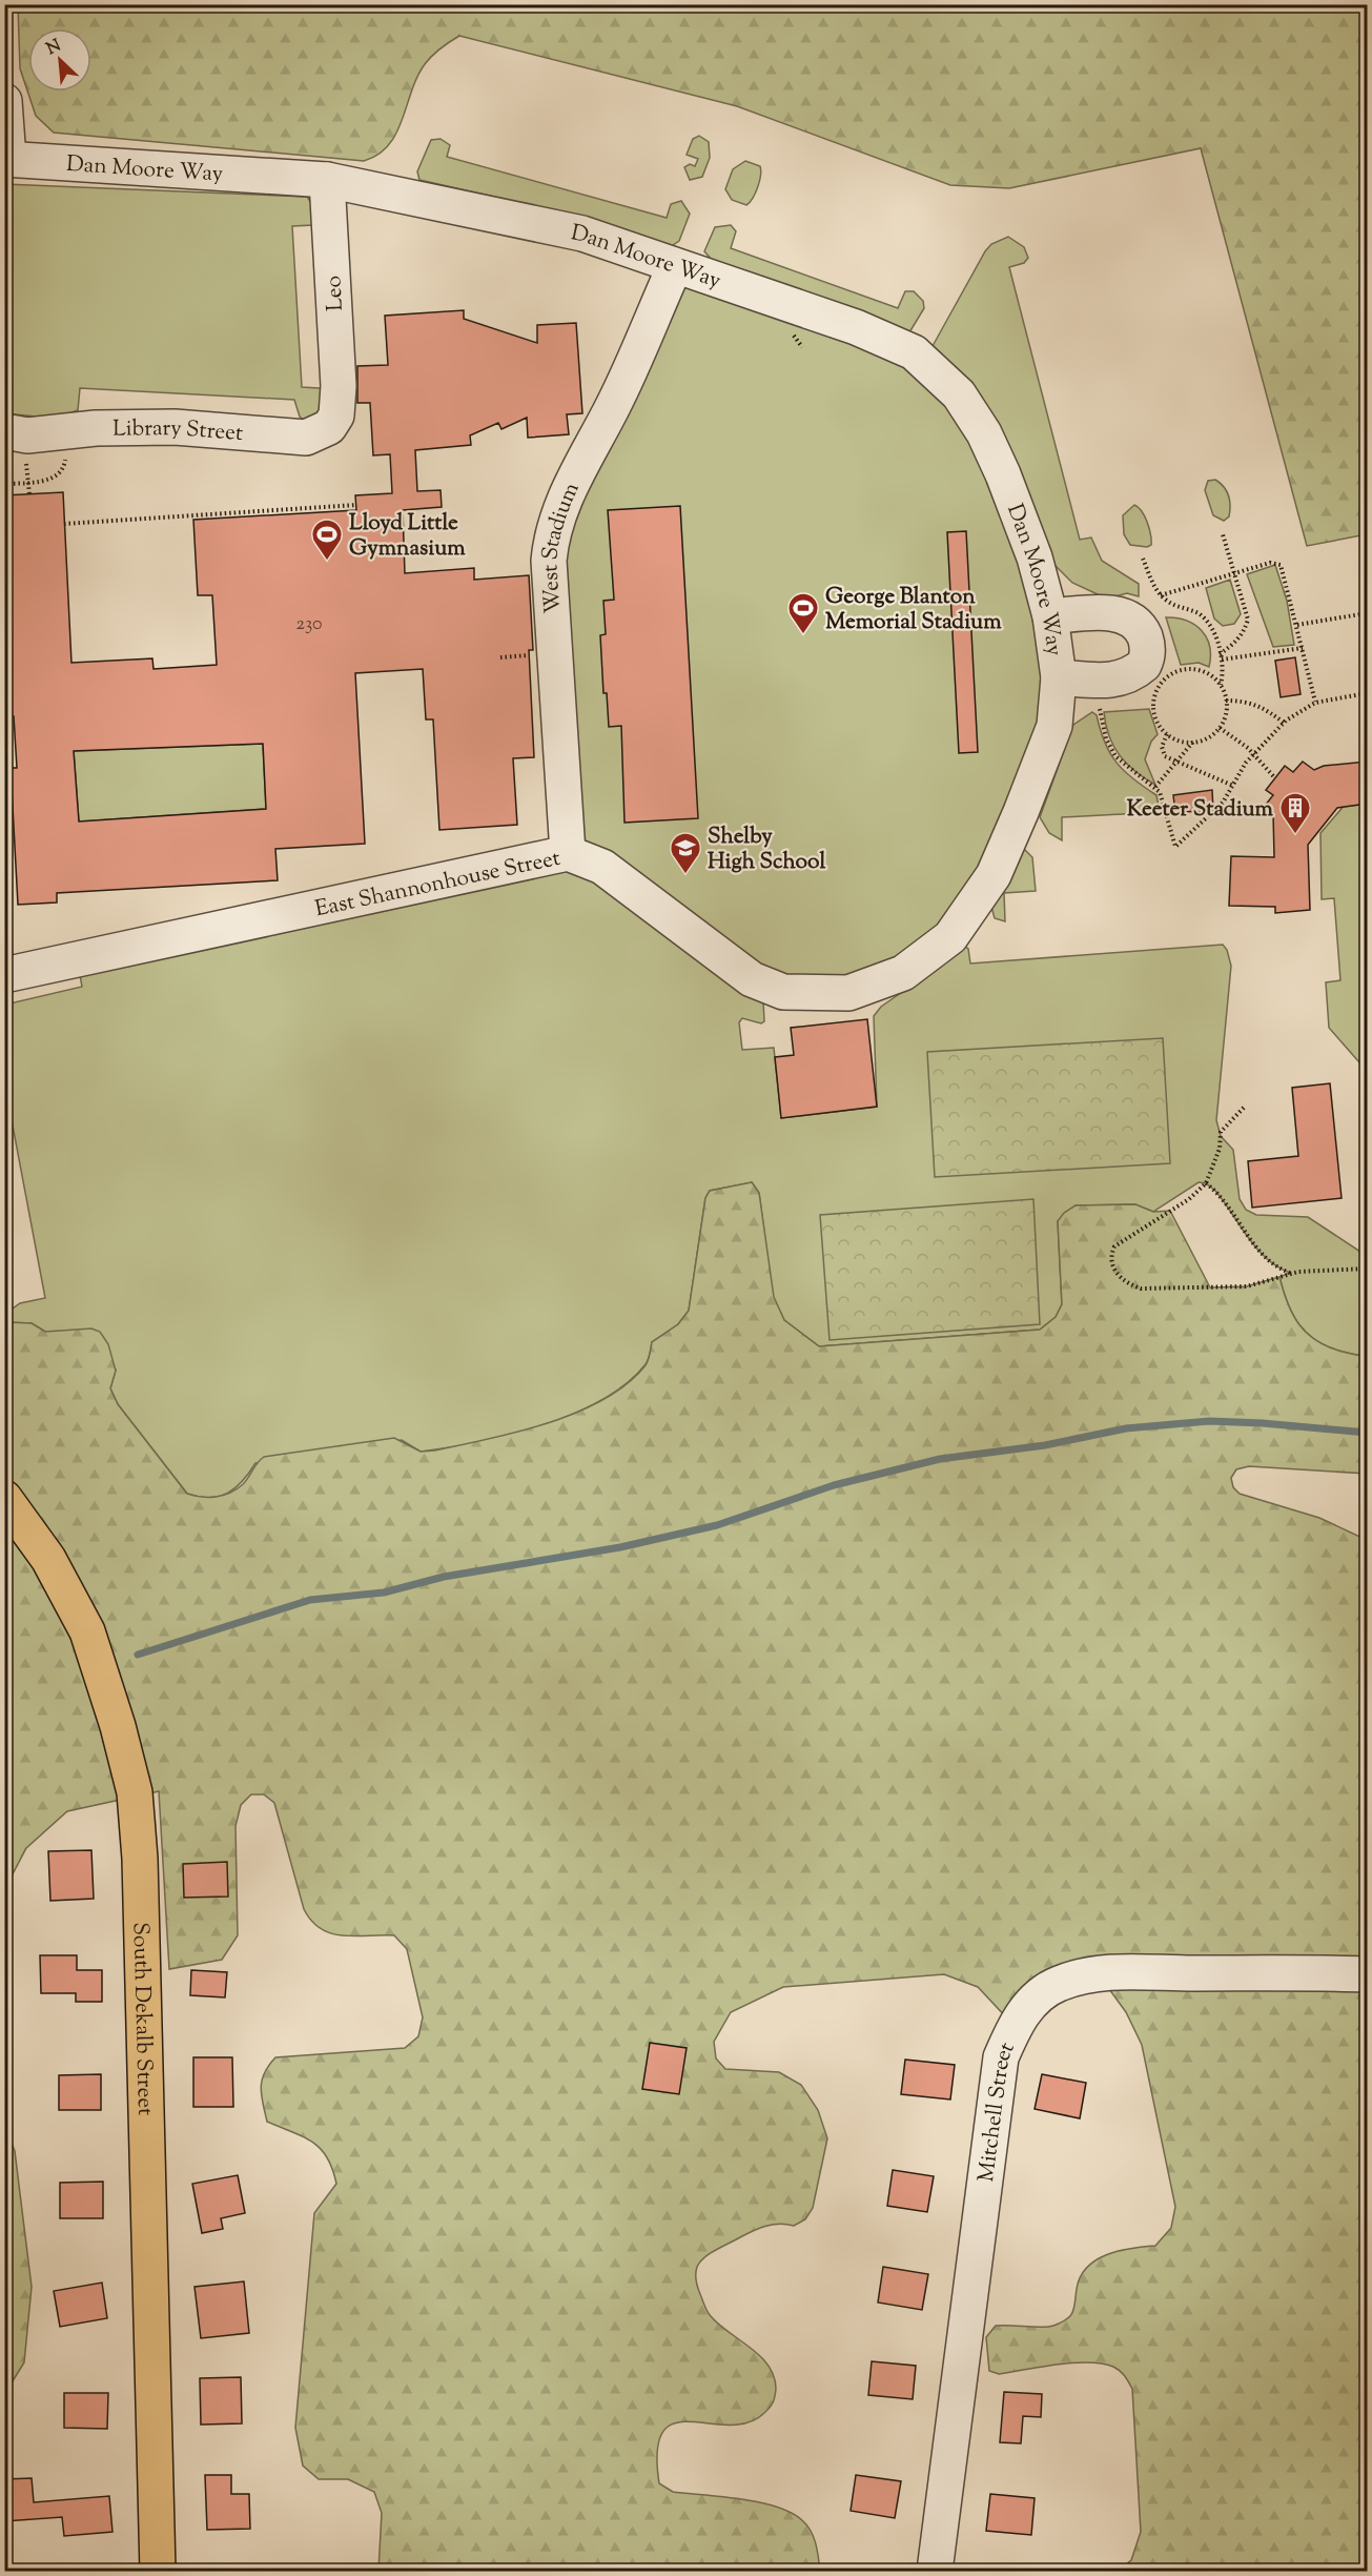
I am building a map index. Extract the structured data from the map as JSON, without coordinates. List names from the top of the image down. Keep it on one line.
{"streets":{"main road":["South Dekalb Street"],"street":["Dan Moore Way","Leo","Library Street","West Stadium","East Shannonhouse Street","Mitchell Street"]},"crossings":[["Dan Moore Way","Leo"],["Dan Moore Way","West Stadium"],["Dan Moore Way","East Shannonhouse Street"],["Leo","Library Street"],["West Stadium","East Shannonhouse Street"]],"places":{"sports":["Lloyd Little Gymnasium","George Blanton Memorial Stadium"],"building":["Keeter Stadium"],"school or university":["Shelby High School"]},"house_numbers":["230"],"north":"top left"}
